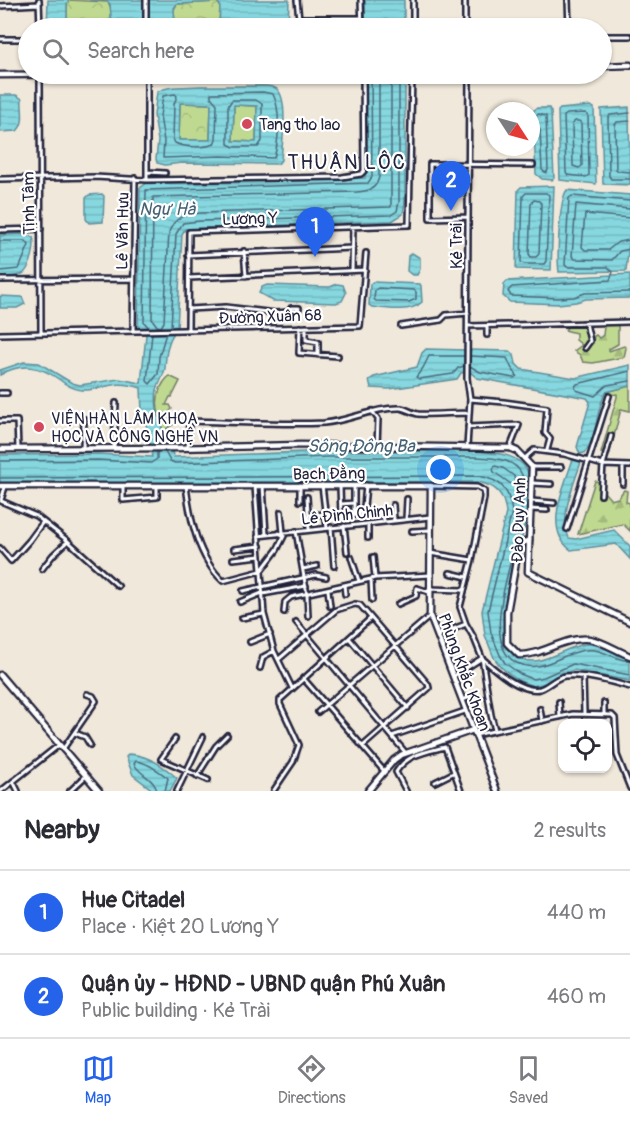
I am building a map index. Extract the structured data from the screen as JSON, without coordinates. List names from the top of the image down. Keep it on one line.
{"streets":{"street":["Tịnh Tâm","Lương Y","Lê Văn Hưu","Kẻ Trài","Đường Xuân 68","Bạch Đằng","Lê Đình Chinh","Đào Duy Anh","Phùng Khắc Khoan"]},"crossings":[["Lương Y","Đường Xuân 68"],["Lê Văn Hưu","Đường Xuân 68"],["Bạch Đằng","Phùng Khắc Khoan"],["Lê Đình Chinh","Phùng Khắc Khoan"]],"districts":["THUẬN LỘC"],"water":["Ngự Hà","Sông Đông Ba"],"places":["Tang tho lao","VIỆN HÀN LÂM KHOA HỌC VÀ CÔNG NGHỆ VN"],"north":"bottom right","page":{"search":"Search here","pins":["2","1"],"heading":["Nearby","2 results"],"list":[{"mark":"1","name":"Hue Citadel","note":"Place · Kiệt 20 Lương Y","value":"440 m"},{"mark":"2","name":"Quận ủy - HĐND - UBND quận Phú Xuân","note":"Public building · Kẻ Trài","value":"460 m"}],"nav":["Map","Directions","Saved"]}}
